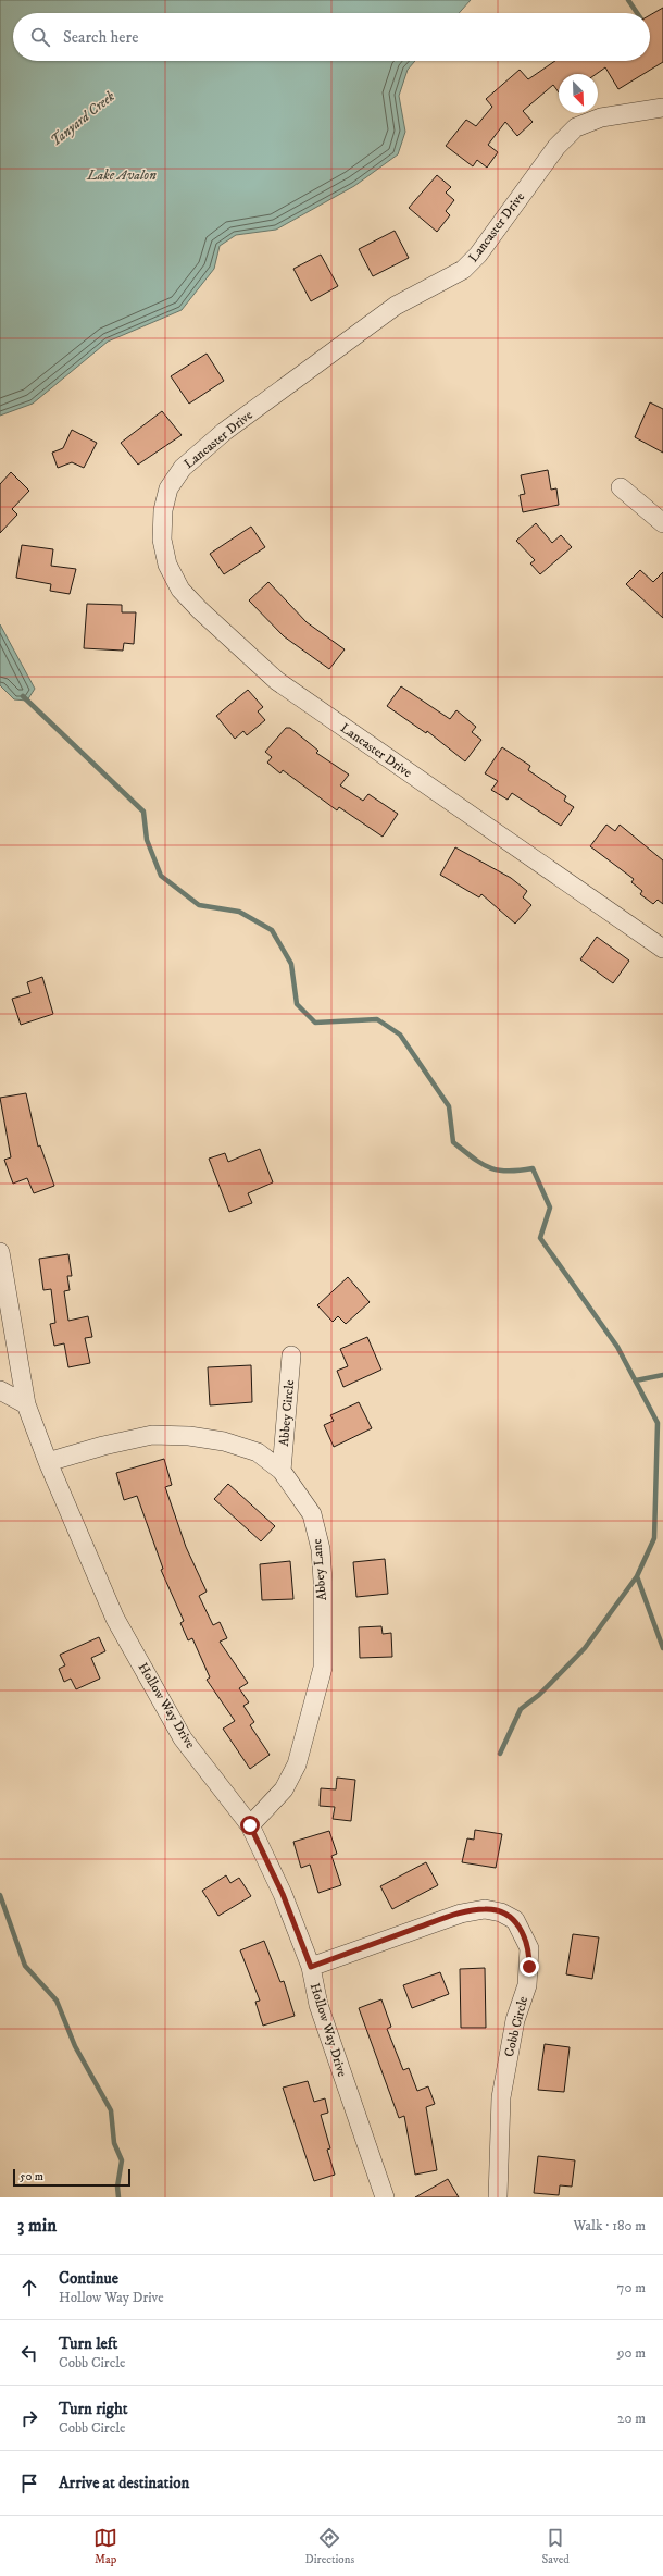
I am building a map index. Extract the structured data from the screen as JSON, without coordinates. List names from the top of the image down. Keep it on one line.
{"streets":{"street":["Lancaster Drive","Abbey Circle","Abbey Lane","Hollow Way Drive","Cobb Circle"]},"crossings":[["Abbey Circle","Abbey Lane"],["Abbey Lane","Hollow Way Drive"],["Hollow Way Drive","Cobb Circle"]],"water":["Tanyard Creek","Lake Avalon"],"scale_bar":"50 m","north":"bottom right","page":{"search":"Search here","scale":"50 m","heading":["3 min","Walk · 180 m"],"list":[["Continue","Hollow Way Drive","70 m"],["Turn left","Cobb Circle","90 m"],["Turn right","Cobb Circle","20 m"],"Arrive at destination"],"nav":["Map","Directions","Saved"]}}
